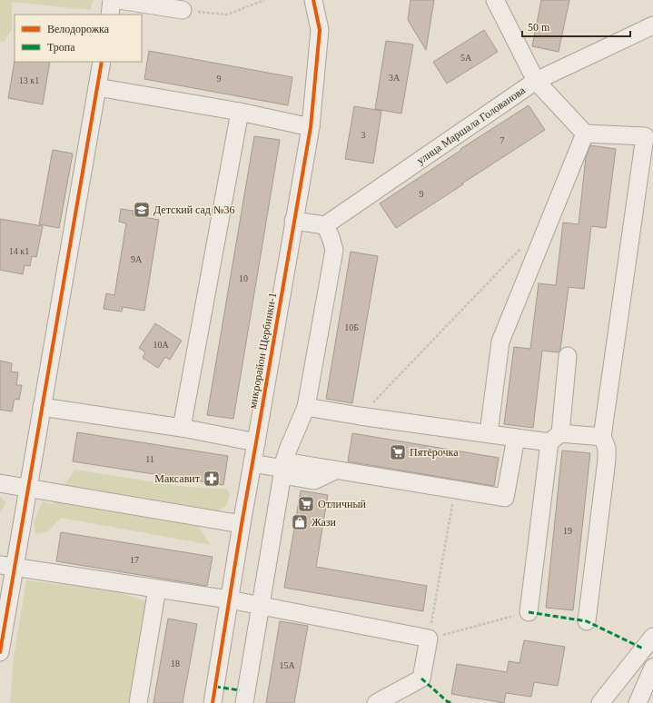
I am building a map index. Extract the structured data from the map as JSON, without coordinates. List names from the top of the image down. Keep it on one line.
{"streets":{"street":["улица Маршала Голованова","микрорайон Щербинки-1"]},"places":{"school or university":["Детский сад №36"],"supermarket":["Пятёрочка","Отличный"],"pharmacy":["Максавит"],"shop":["Жази"]},"house_numbers":["5А","3А","9","13 к1","3","7","9","14 к1","9А","10","10Б","10А","11","19","17","18","15А"],"legend":["Велодорожка","Тропа"],"scale_bar":"50 m"}
